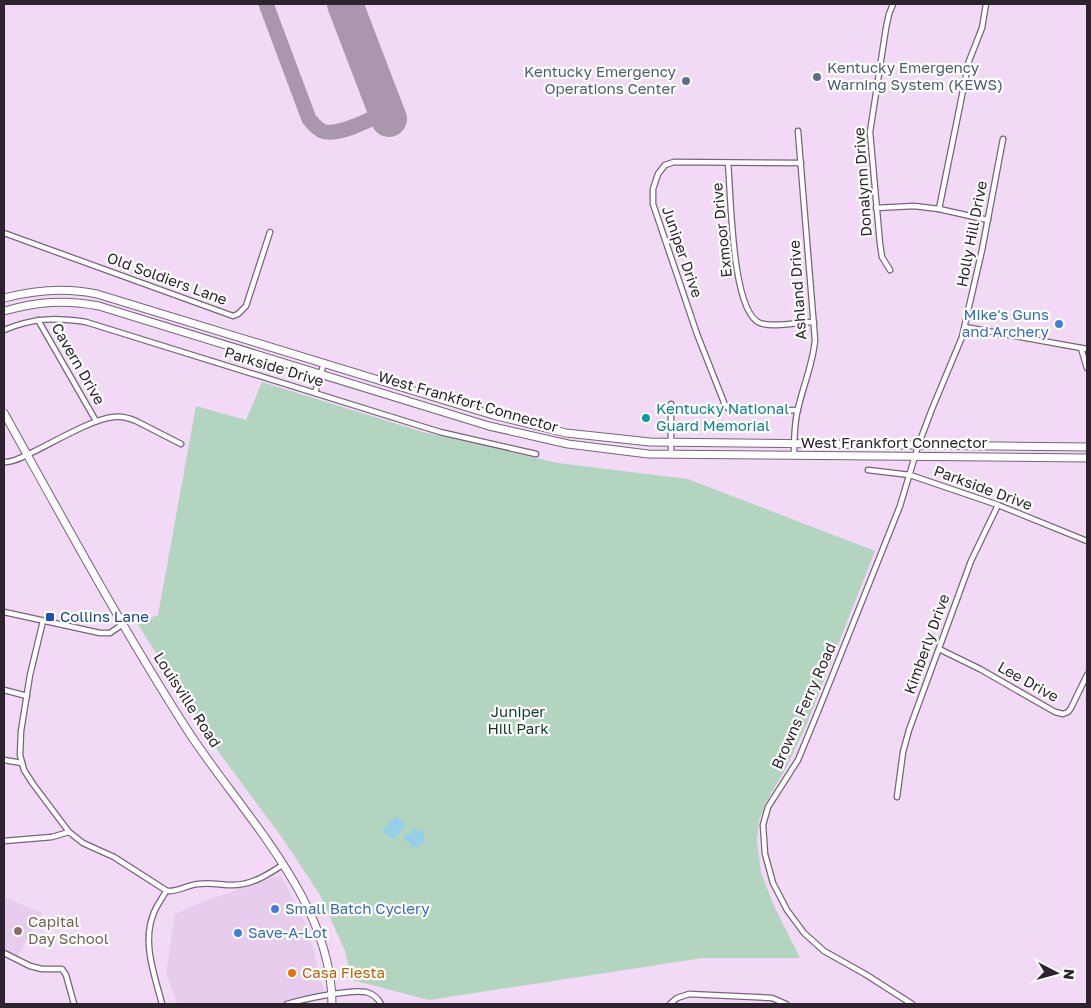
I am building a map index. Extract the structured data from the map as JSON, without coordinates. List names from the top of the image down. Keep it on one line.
{"streets":{"main road":["West Frankfort Connector","Louisville Road"],"street":["Donalynn Drive","Exmoor Drive","Holly Hill Drive","Juniper Drive","Old Soldiers Lane","Ashland Drive","Cavern Drive","Parkside Drive","Kimberly Drive","Lee Drive","Browns Ferry Road"]},"crossings":[["Exmoor Drive","Juniper Drive"],["Exmoor Drive","Ashland Drive"],["Holly Hill Drive","Parkside Drive"],["Holly Hill Drive","West Frankfort Connector"],["Holly Hill Drive","Browns Ferry Road"],["Juniper Drive","Ashland Drive"],["Ashland Drive","West Frankfort Connector"],["Cavern Drive","Parkside Drive"],["Parkside Drive","Kimberly Drive"],["Parkside Drive","Browns Ferry Road"],["Kimberly Drive","Lee Drive"]],"parks":["Juniper Hill Park"],"places":{"other":["Kentucky Emergency Warning System (KEWS)","Kentucky Emergency Operations Center","Mike's Guns and Archery","Kentucky National Guard Memorial","Small Batch Cyclery","Capital Day School","Save-A-Lot","Casa Fiesta"],"transit":["Collins Lane"]},"north":"right"}
